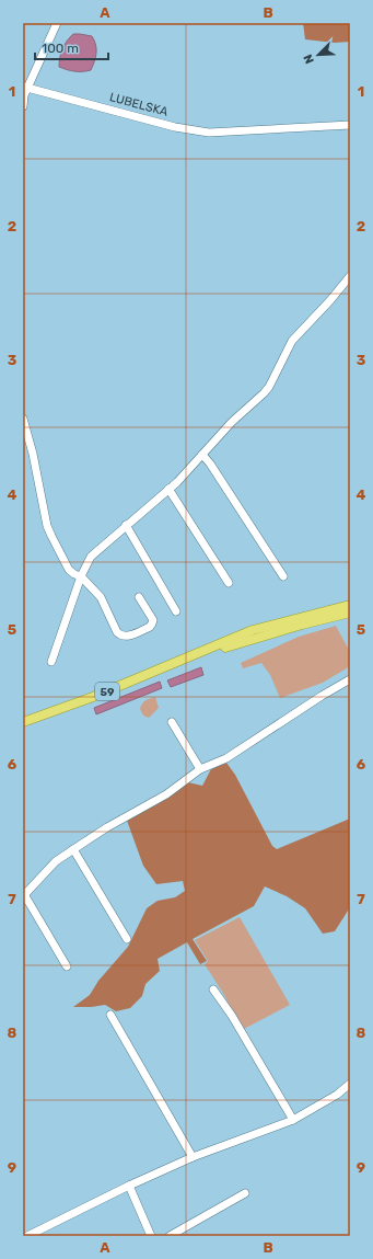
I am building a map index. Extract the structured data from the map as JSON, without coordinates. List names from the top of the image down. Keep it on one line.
{"streets":{"main road":["59"],"street":["LUBELSKA"]},"scale_bar":"100 m","north":"bottom left","grid":{"columns":["A","B"],"rows":["1","2","3","4","5","6","7","8","9"]}}
